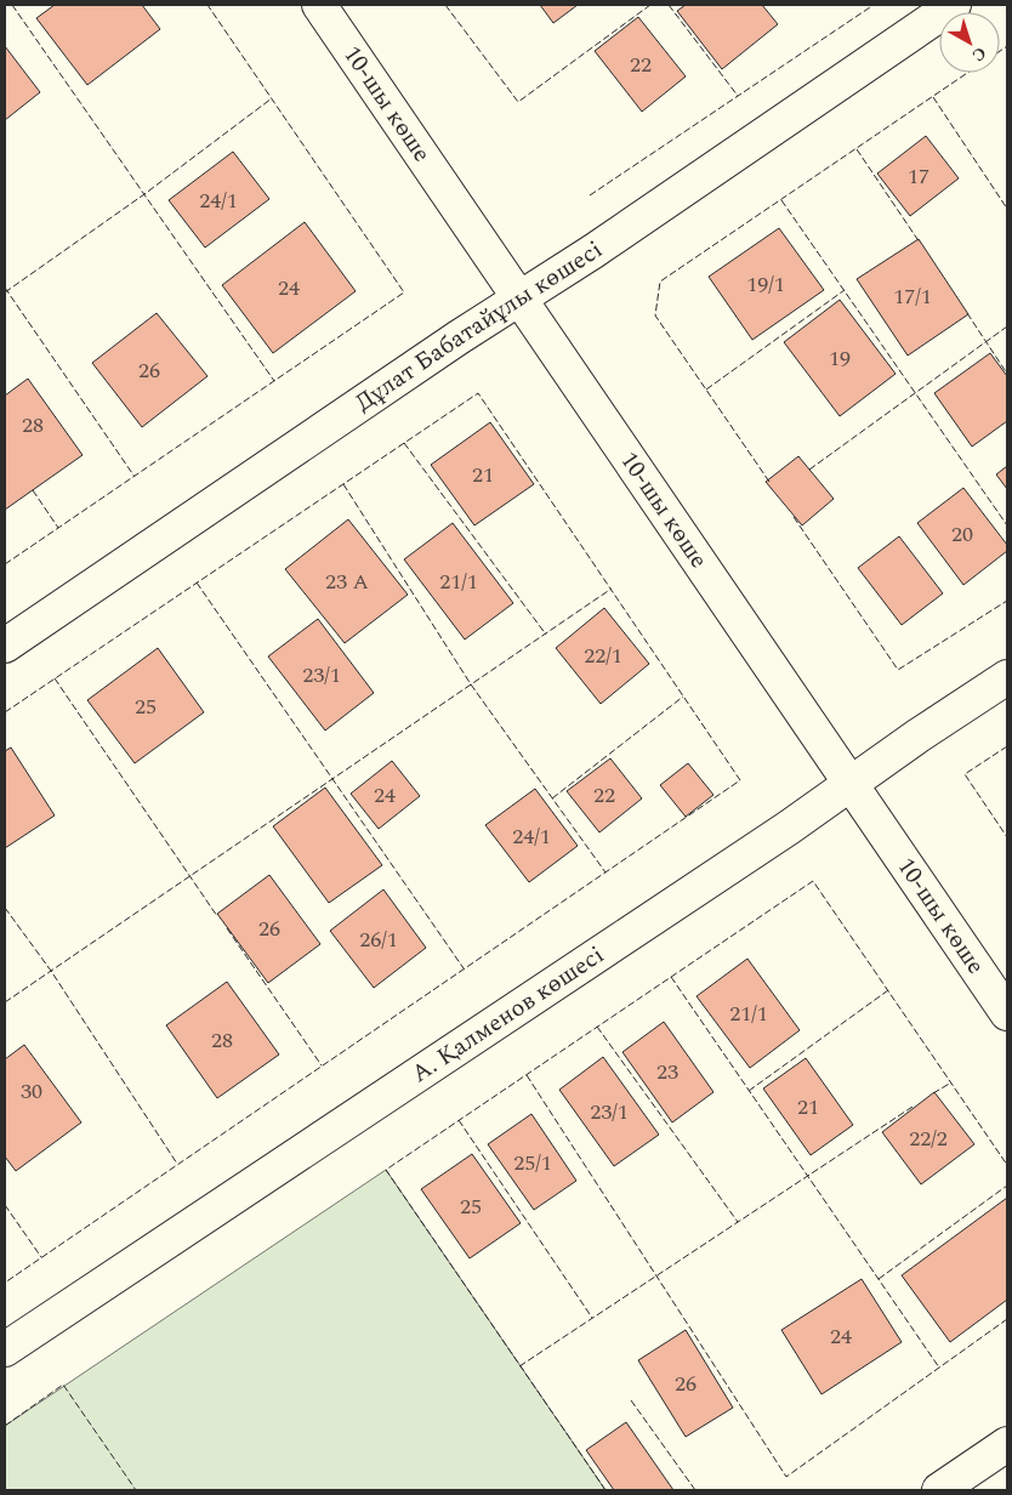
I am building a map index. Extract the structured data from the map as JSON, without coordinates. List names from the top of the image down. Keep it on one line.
{"streets":{"street":["10-шы көше","Дұлат Бабатайұлы көшесі","А. Қалменов көшесі"]},"crossings":[["10-шы көше","Дұлат Бабатайұлы көшесі"],["10-шы көше","А. Қалменов көшесі"]],"house_numbers":["22","17","24/1","19/1","24","17/1","19","26","28","21","20","23 А","21/1","22/1","23/1","25","24","22","24/1","26","26/1","21/1","28","23","30","21","23/1","22/2","25/1","25","24","26"],"north":"bottom right"}
